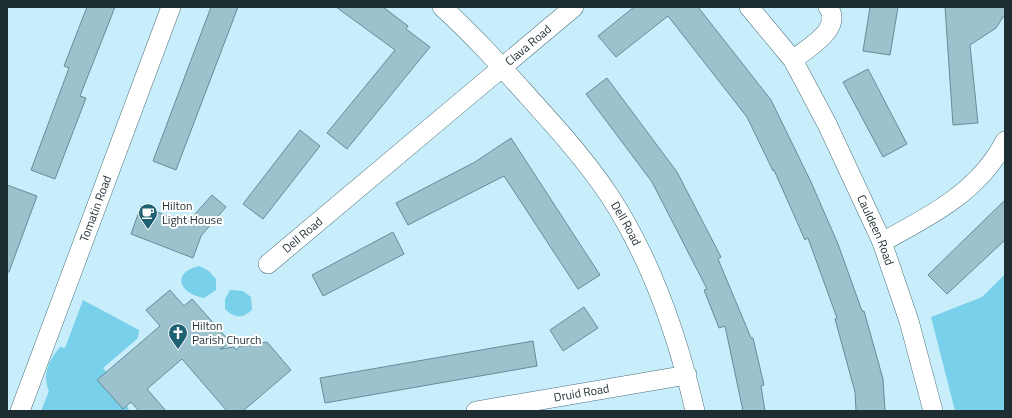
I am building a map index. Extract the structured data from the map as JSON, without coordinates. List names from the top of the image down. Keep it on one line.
{"streets":{"street":["Clava Road","Tomatin Road","Dell Road","Cauldeen Road","Druid Road"]},"crossings":[["Clava Road","Dell Road"],["Dell Road","Druid Road"]],"places":{"cafe":["Hilton Light House"],"church":["Hilton Parish Church"]}}
